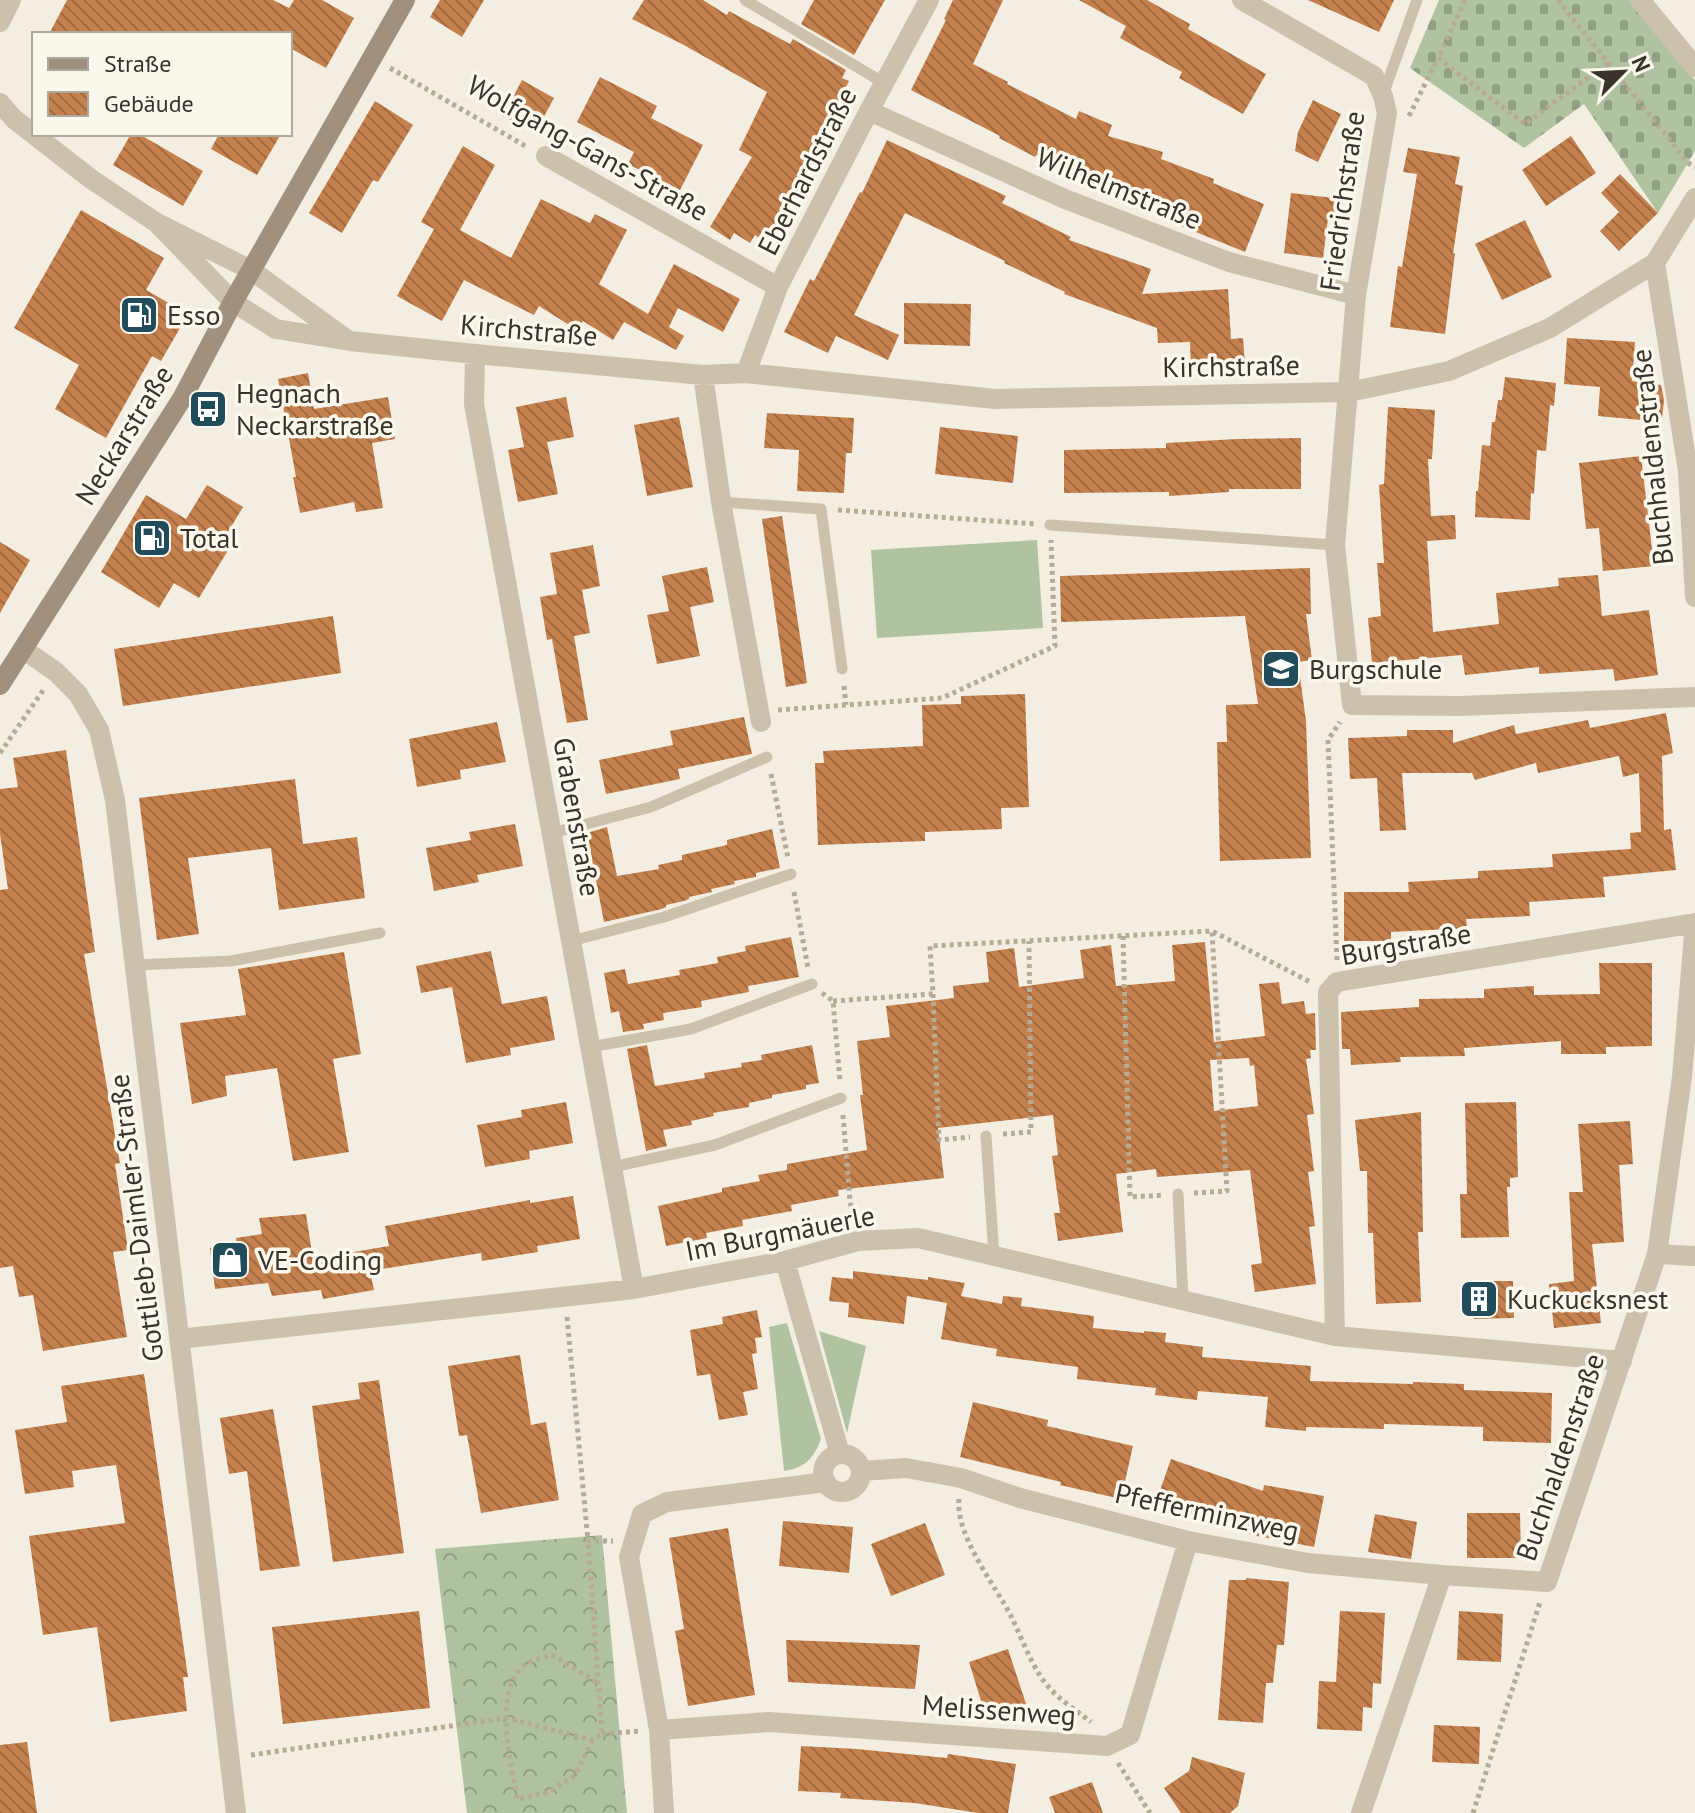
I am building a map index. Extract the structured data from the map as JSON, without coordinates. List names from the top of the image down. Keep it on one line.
{"streets":{"main road":["Neckarstraße"],"street":["Wolfgang-Gans-Straße","Eberhardstraße","Wilhelmstraße","Friedrichstraße","Kirchstraße","Buchhaldenstraße","Grabenstraße","Burgstraße","Gottlieb-Daimler-Straße","Im Burgmäuerle","Pfefferminzweg","Melissenweg"]},"crossings":[["Wolfgang-Gans-Straße","Eberhardstraße"],["Wolfgang-Gans-Straße","Neckarstraße"],["Eberhardstraße","Wilhelmstraße"],["Eberhardstraße","Kirchstraße"],["Wilhelmstraße","Friedrichstraße"],["Friedrichstraße","Kirchstraße"],["Kirchstraße","Neckarstraße"],["Kirchstraße","Buchhaldenstraße"],["Kirchstraße","Grabenstraße"],["Neckarstraße","Gottlieb-Daimler-Straße"],["Buchhaldenstraße","Burgstraße"],["Buchhaldenstraße","Im Burgmäuerle"],["Buchhaldenstraße","Pfefferminzweg"],["Grabenstraße","Im Burgmäuerle"],["Burgstraße","Im Burgmäuerle"],["Gottlieb-Daimler-Straße","Im Burgmäuerle"],["Pfefferminzweg","Melissenweg"]],"places":{"fuel station":["Esso","Total"],"bus stop":["Hegnach Neckarstraße"],"school or university":["Burgschule"],"shop":["VE-Coding"],"building":["Kuckucksnest"]},"legend":["Straße","Gebäude"],"north":"top right"}
